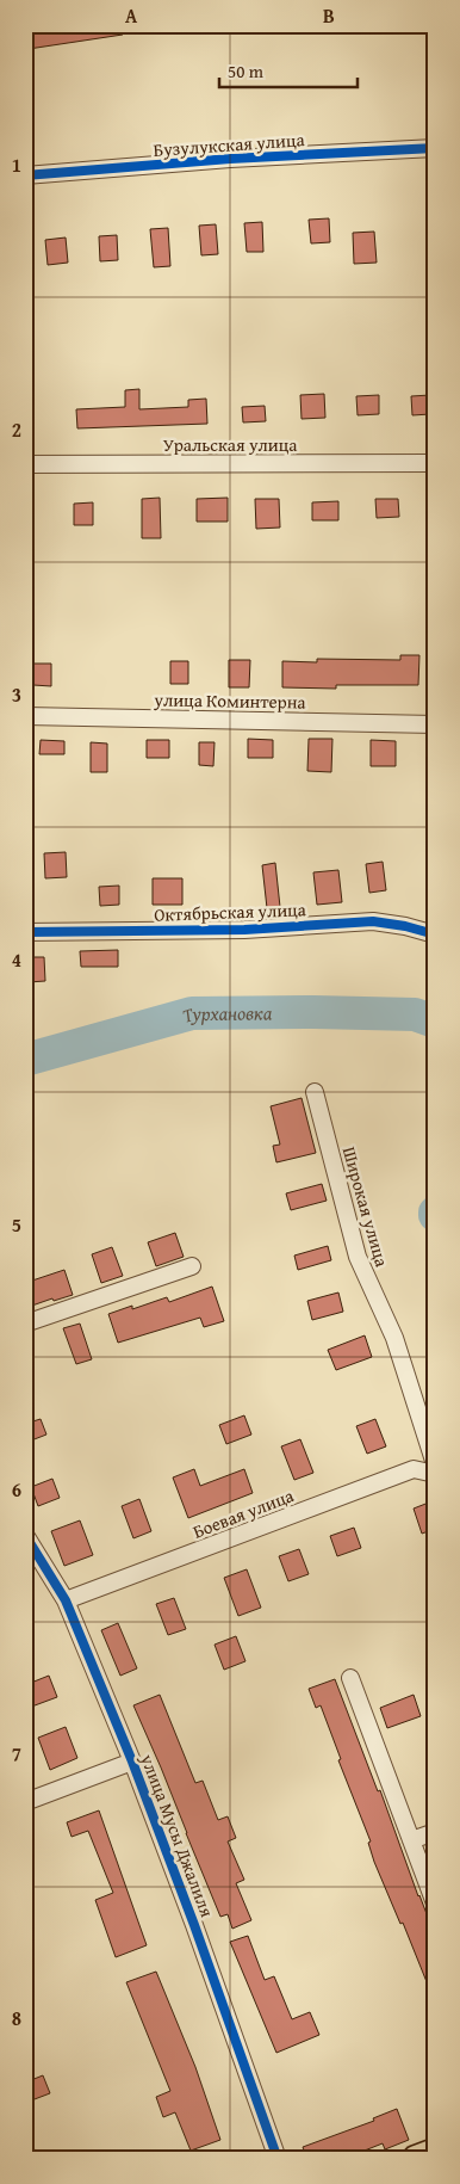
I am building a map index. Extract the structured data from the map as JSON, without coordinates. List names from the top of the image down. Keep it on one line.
{"streets":{"street":["Бузулукская улица","Уральская улица","улица Коминтерна","Октябрьская улица","Широкая улица","Боевая улица","улица Мусы Джалиля"]},"crossings":[["Боевая улица","улица Мусы Джалиля"]],"water":["Турхановка"],"scale_bar":"50 m","grid":{"columns":["A","B"],"rows":["1","2","3","4","5","6","7","8"]}}
